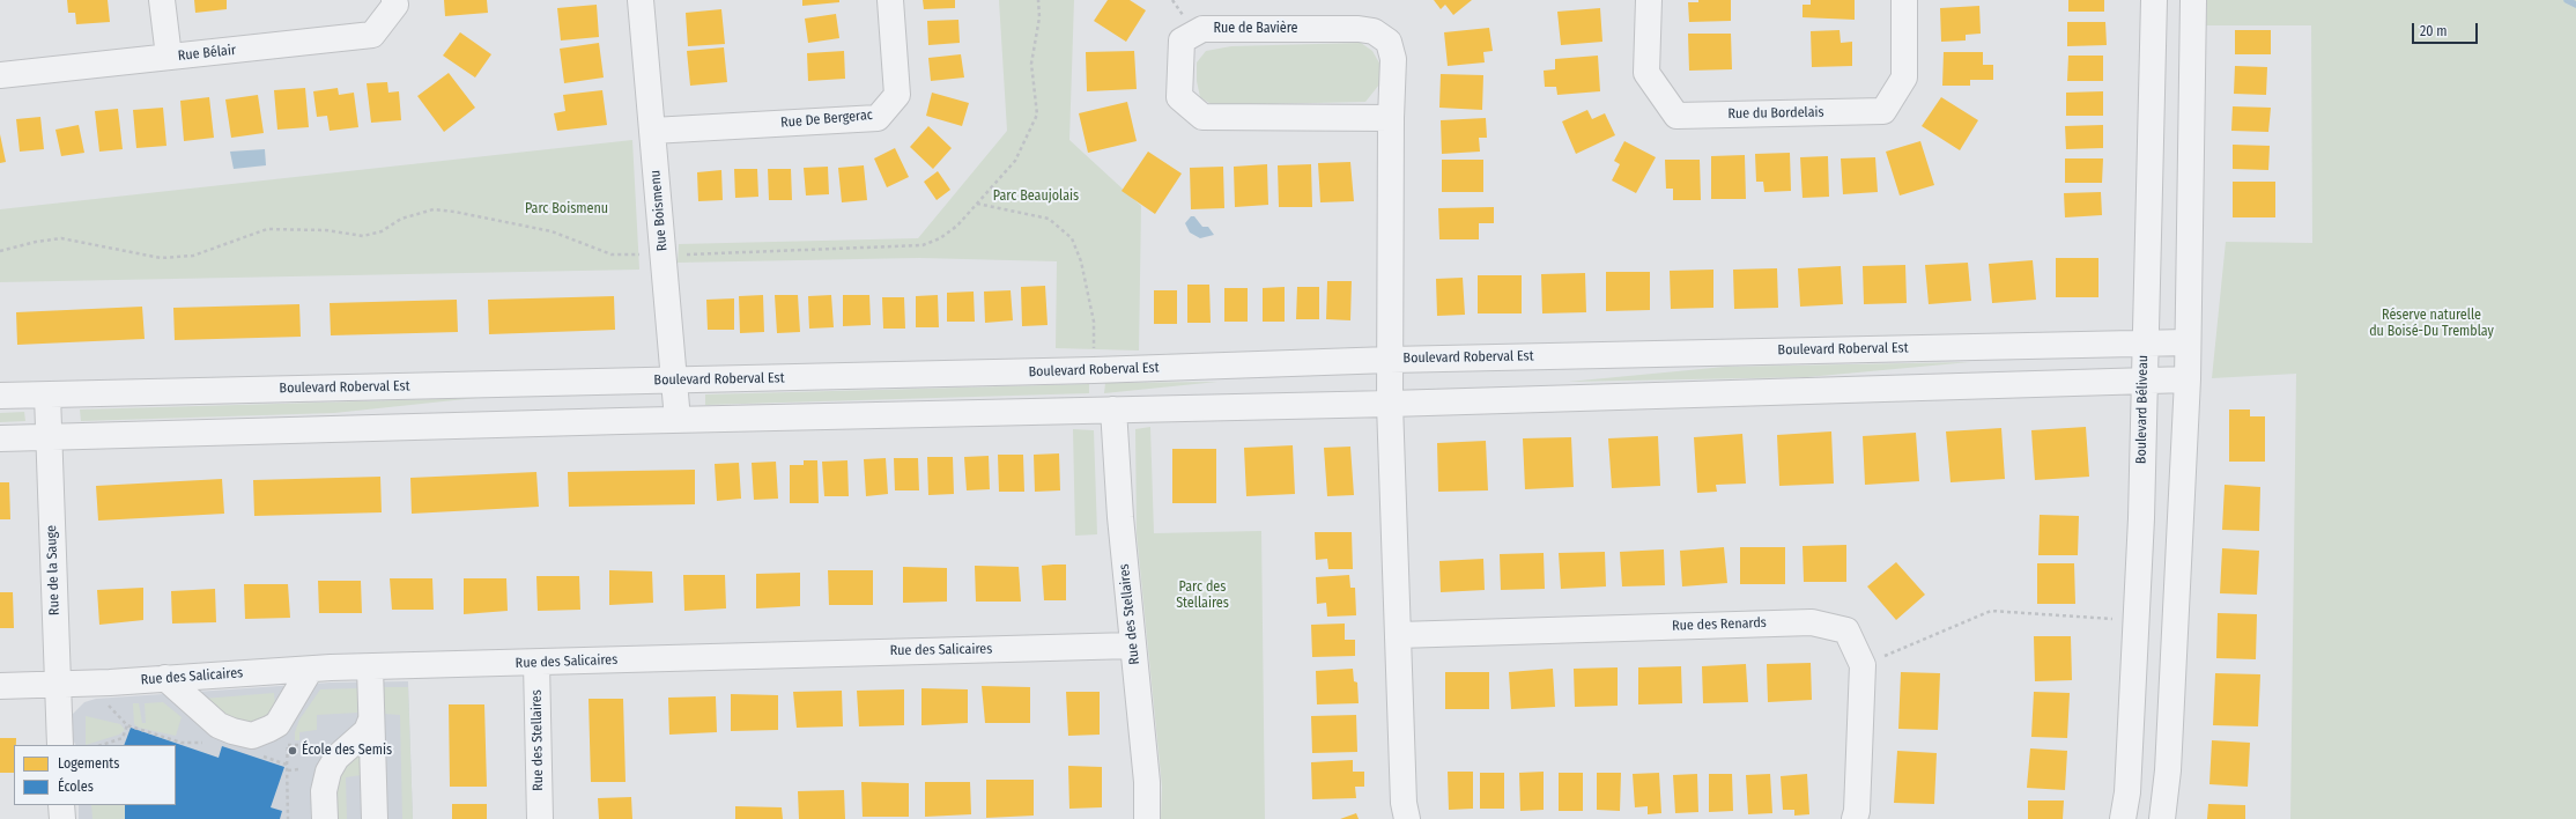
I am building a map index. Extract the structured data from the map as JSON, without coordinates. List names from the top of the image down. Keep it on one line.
{"streets":{"street":["Rue de Bavière","Rue Bélair","Rue du Bordelais","Rue De Bergerac","Rue Boismenu","Boulevard Roberval Est","Boulevard Béliveau","Rue de la Sauge","Rue des Stellaires","Rue des Renards","Rue des Salicaires"]},"crossings":[["Rue de Bavière","Boulevard Roberval Est"],["Rue De Bergerac","Rue Boismenu"],["Rue Boismenu","Boulevard Roberval Est"],["Boulevard Roberval Est","Boulevard Béliveau"],["Boulevard Roberval Est","Rue de la Sauge"],["Rue de la Sauge","Rue des Salicaires"],["Rue des Stellaires","Rue des Salicaires"]],"parks":["Parc Beaujolais","Parc Boismenu","Réserve naturelle du Boisé-Du Tremblay","Parc des Stellaires"],"places":["École des Semis"],"legend":["Logements","Écoles"],"scale_bar":"20 m"}
